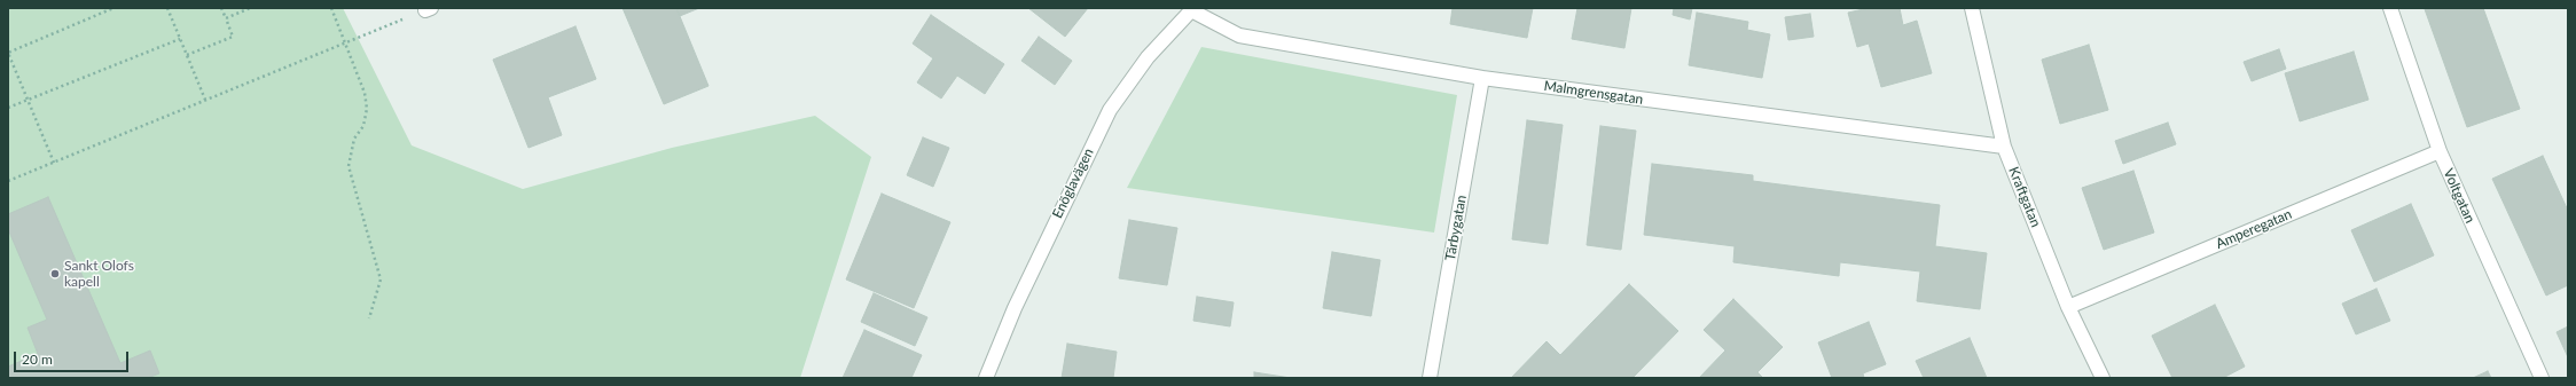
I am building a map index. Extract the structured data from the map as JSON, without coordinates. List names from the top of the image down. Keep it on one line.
{"streets":{"street":["Malmgrensgatan","Enöglavägen","Voltgatan","Kraftgatan","Tärbygatan","Amperegatan"]},"crossings":[["Malmgrensgatan","Enöglavägen"],["Malmgrensgatan","Kraftgatan"],["Malmgrensgatan","Tärbygatan"],["Voltgatan","Amperegatan"],["Kraftgatan","Amperegatan"]],"places":["Sankt Olofs kapell"],"scale_bar":"20 m"}
